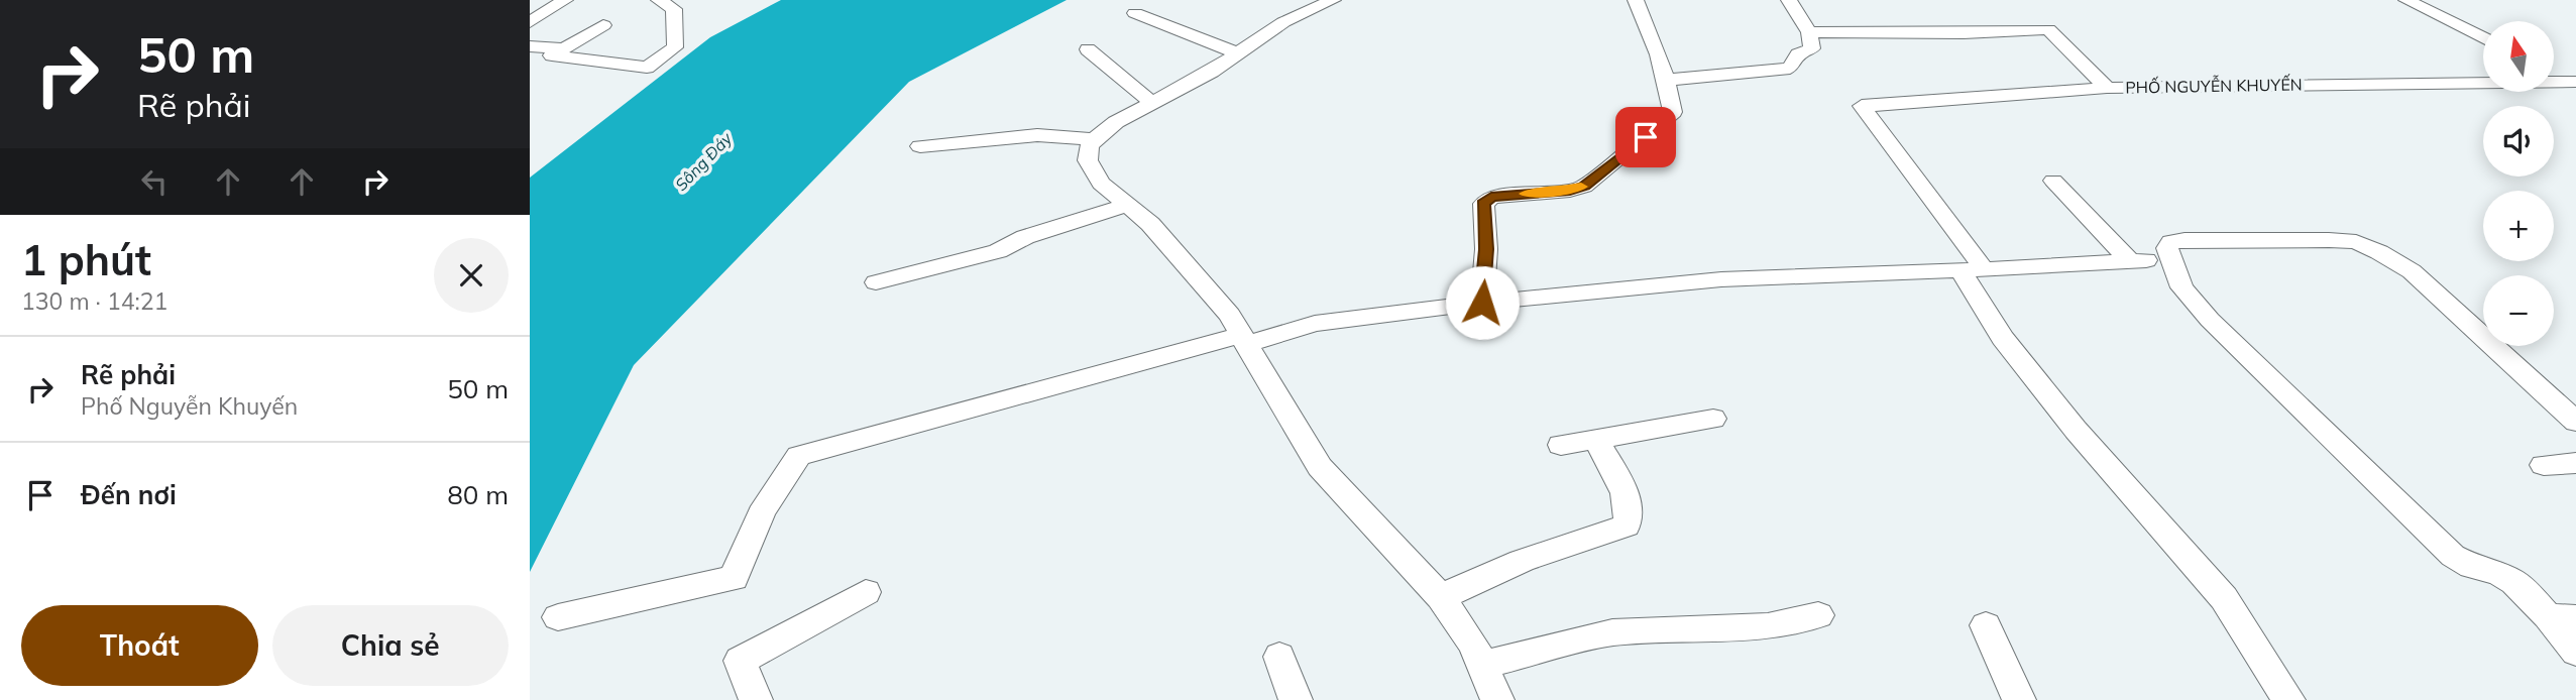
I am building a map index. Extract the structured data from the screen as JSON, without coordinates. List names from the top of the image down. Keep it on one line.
{"streets":{"street":["PHỐ NGUYỄN KHUYẾN"]},"water":["Sông Đáy"],"north":"top","page":{"turn":["50 m","Rẽ phải"],"map_buttons":["+","−"],"heading":["1 phút","130 m · 14:21"],"list":[{"name":"Rẽ phải","note":"Phố Nguyễn Khuyến","value":"50 m"},{"name":"Đến nơi","value":"80 m"}],"buttons":["Thoát","Chia sẻ"]}}
